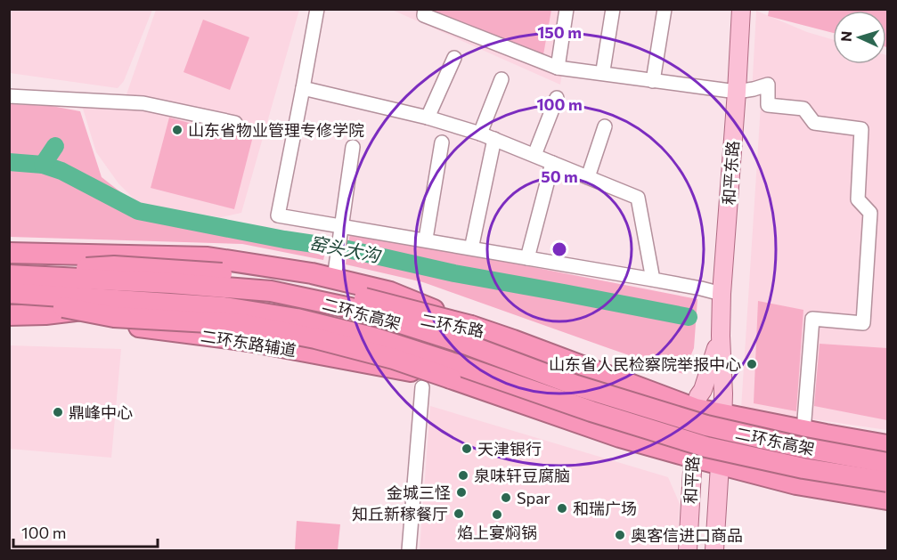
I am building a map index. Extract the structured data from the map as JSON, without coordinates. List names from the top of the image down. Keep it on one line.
{"streets":{"highway":["二环东高架","二环东路","二环东路辅道"],"main road":["和平东路","和平路"]},"crossings":[["和平东路","二环东路"],["和平东路","和平路"],["二环东路","和平路"]],"water":["窑头大沟"],"places":["山东省物业管理专修学院","山东省人民检察院举报中心","鼎峰中心","天津银行","泉味轩豆腐脑","金城三怪","Spar","和瑞广场","知丘新稼餐厅","焰上宴焖锅","奥客信进口商品"],"scale_bar":"100 m","north":"left","rings":["150 m","100 m","50 m"]}
